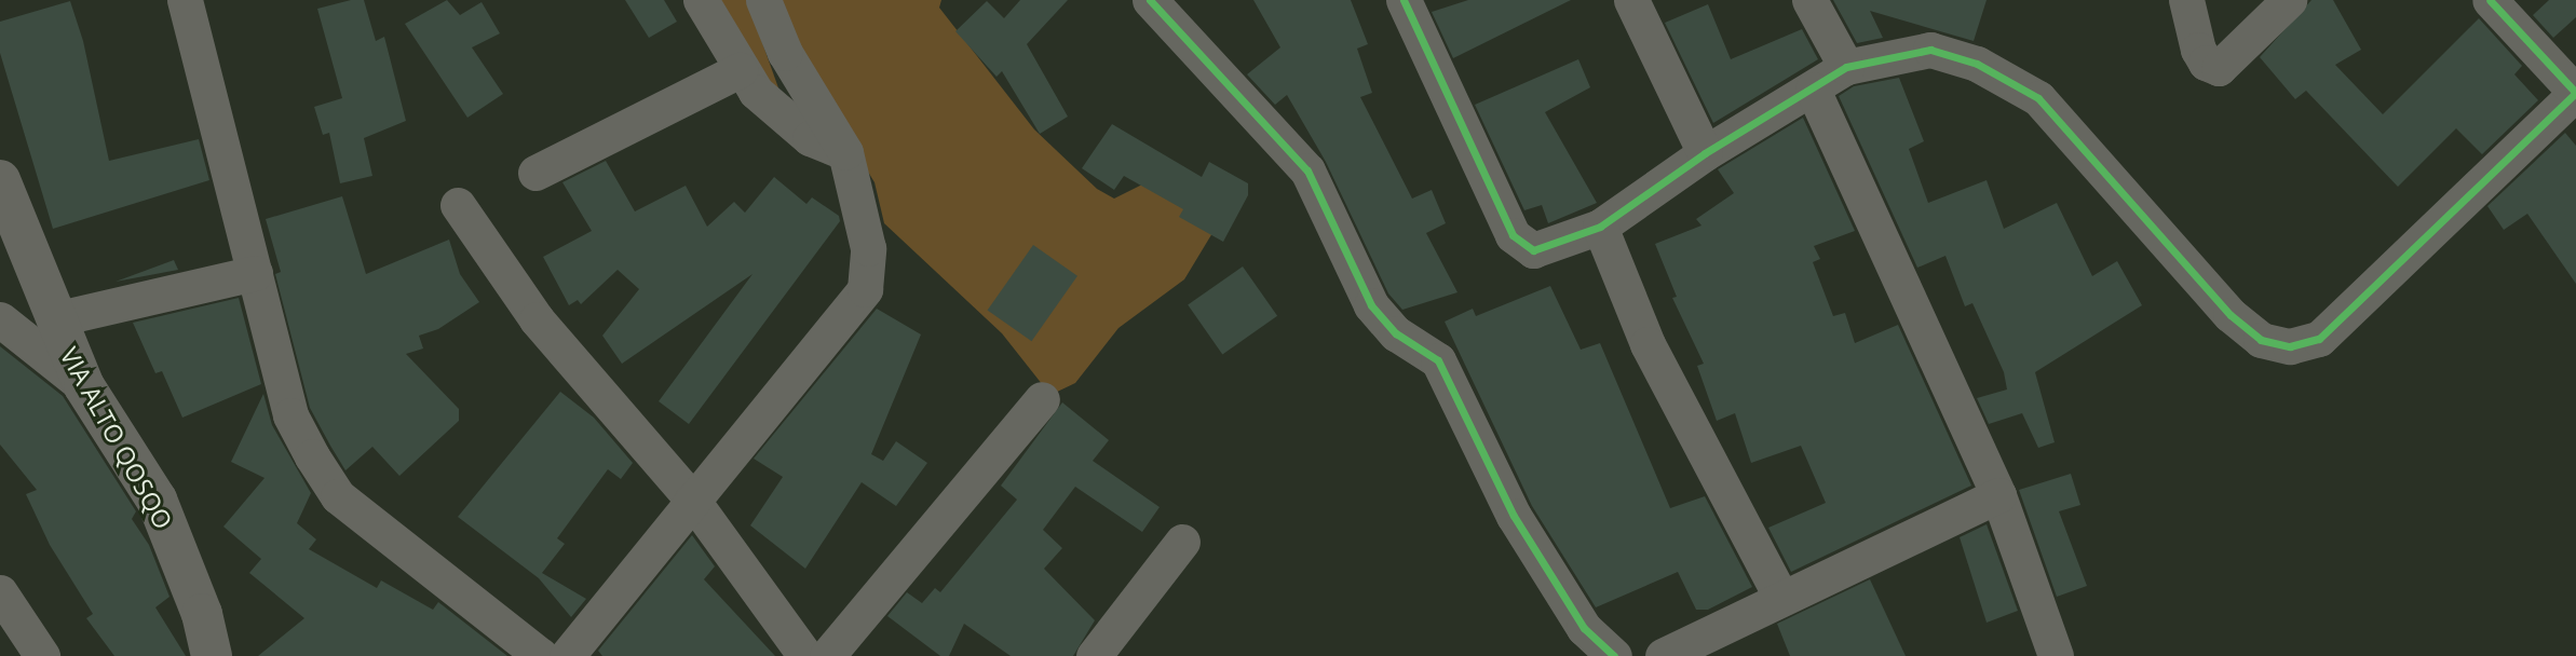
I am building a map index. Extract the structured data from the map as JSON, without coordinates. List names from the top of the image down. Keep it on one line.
{"streets":{"street":["VIA ALTO QOSQO"]}}
